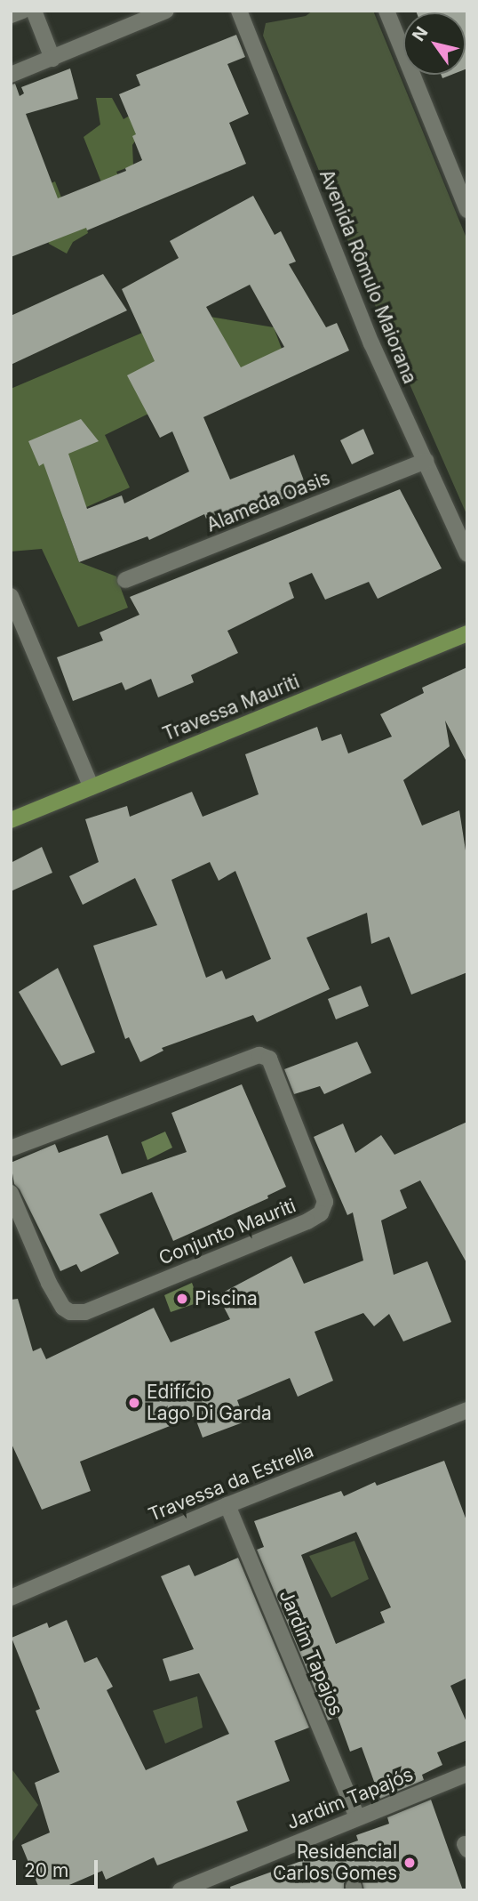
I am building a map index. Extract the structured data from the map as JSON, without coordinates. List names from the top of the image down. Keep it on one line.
{"streets":{"main road":["Travessa Mauriti"],"street":["Avenida Rômulo Maiorana","Alameda Oasis","Conjunto Mauriti","Travessa da Estrella","Jardim Tapajos","Jardim Tapajós"]},"crossings":[["Avenida Rômulo Maiorana","Alameda Oasis"],["Travessa da Estrella","Jardim Tapajos"],["Jardim Tapajos","Jardim Tapajós"]],"places":["Piscina","Edifício Lago Di Garda","Residencial Carlos Gomes"],"scale_bar":"20 m","north":"top left"}
